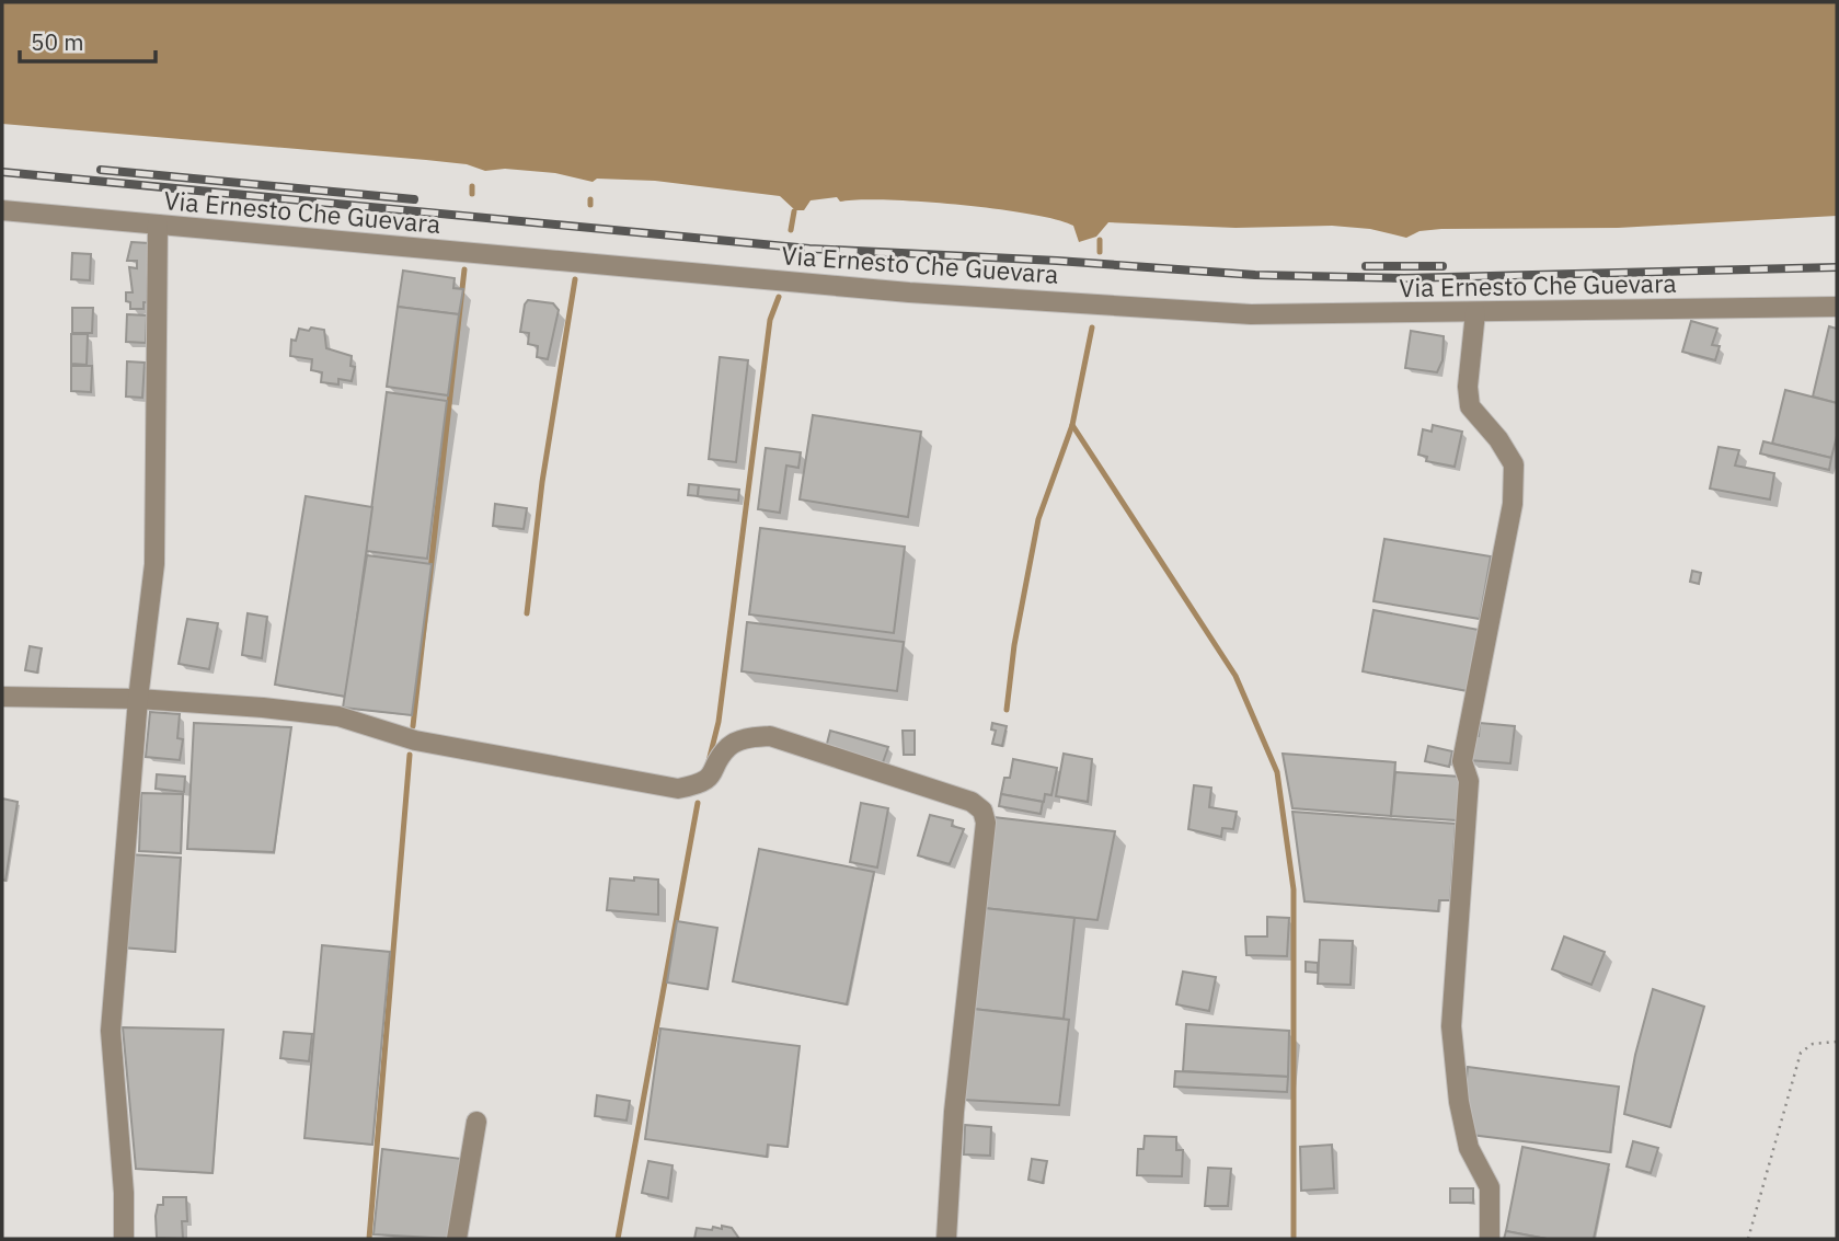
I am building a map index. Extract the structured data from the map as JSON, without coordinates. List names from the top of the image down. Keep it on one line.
{"streets":{"street":["Via Ernesto Che Guevara"]},"scale_bar":"50 m"}
